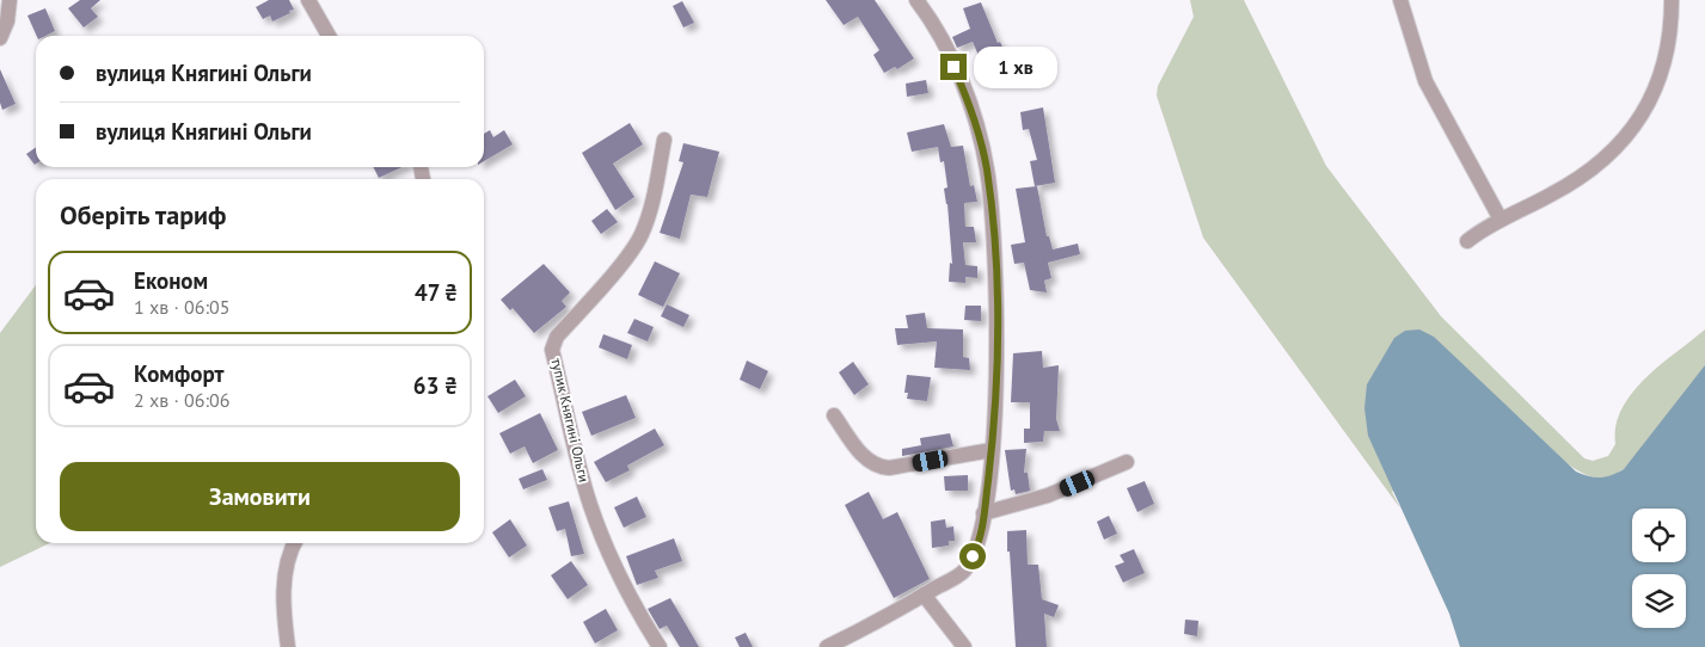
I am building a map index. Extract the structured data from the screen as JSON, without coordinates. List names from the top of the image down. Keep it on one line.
{"streets":{"street":["тупик Княгині Ольги"]},"page":{"banner":["вулиця Княгині Ольги","вулиця Княгині Ольги"],"bubble":"1 хв","heading":"Оберіть тариф","list":[{"name":"Економ","note":"1 хв · 06:05","value":"47 ₴"},{"name":"Комфорт","note":"2 хв · 06:06","value":"63 ₴"}],"buttons":"Замовити"}}
